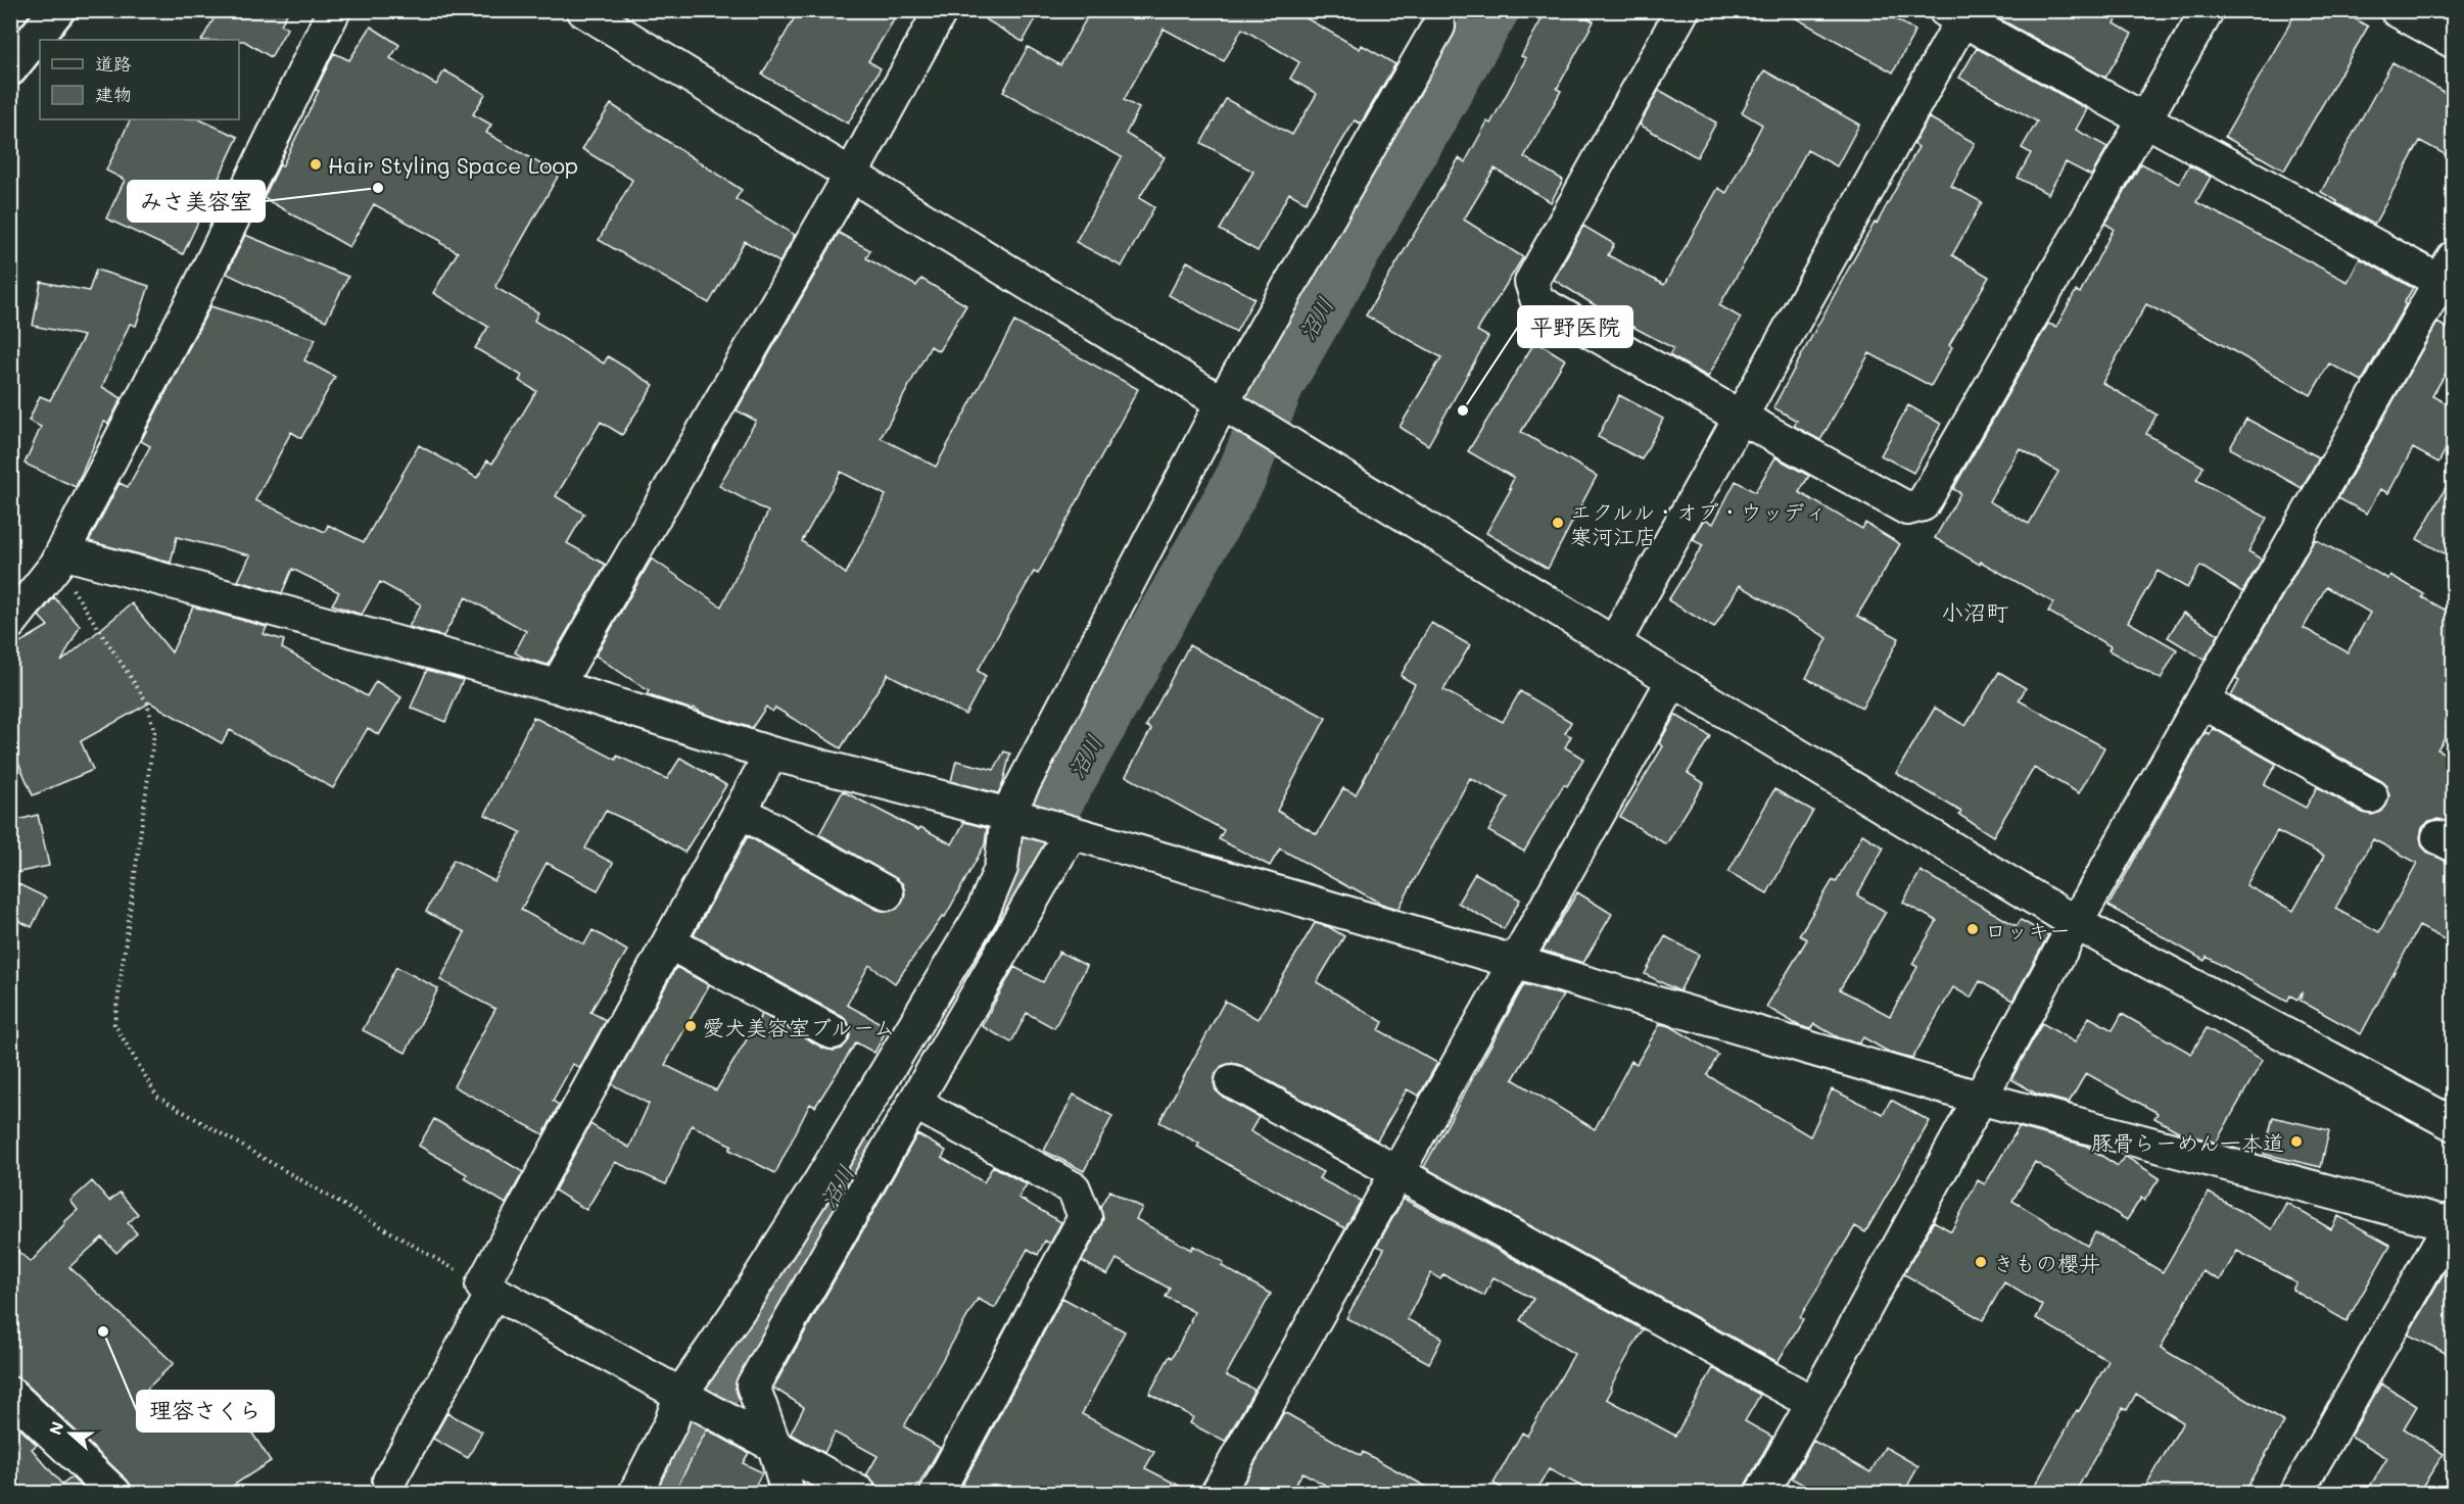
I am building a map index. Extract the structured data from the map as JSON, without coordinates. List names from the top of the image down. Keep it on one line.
{"districts":["小沼町"],"water":["沼川"],"places":["Hair Styling Space Loop","みさ美容室","平野医院","エクルル・オブ・ウッディ 寒河江店","ロッキー","愛犬美容室ブルーム","豚骨らーめん一本道","きもの櫻井","理容さくら"],"legend":["道路","建物"],"north":"left"}
